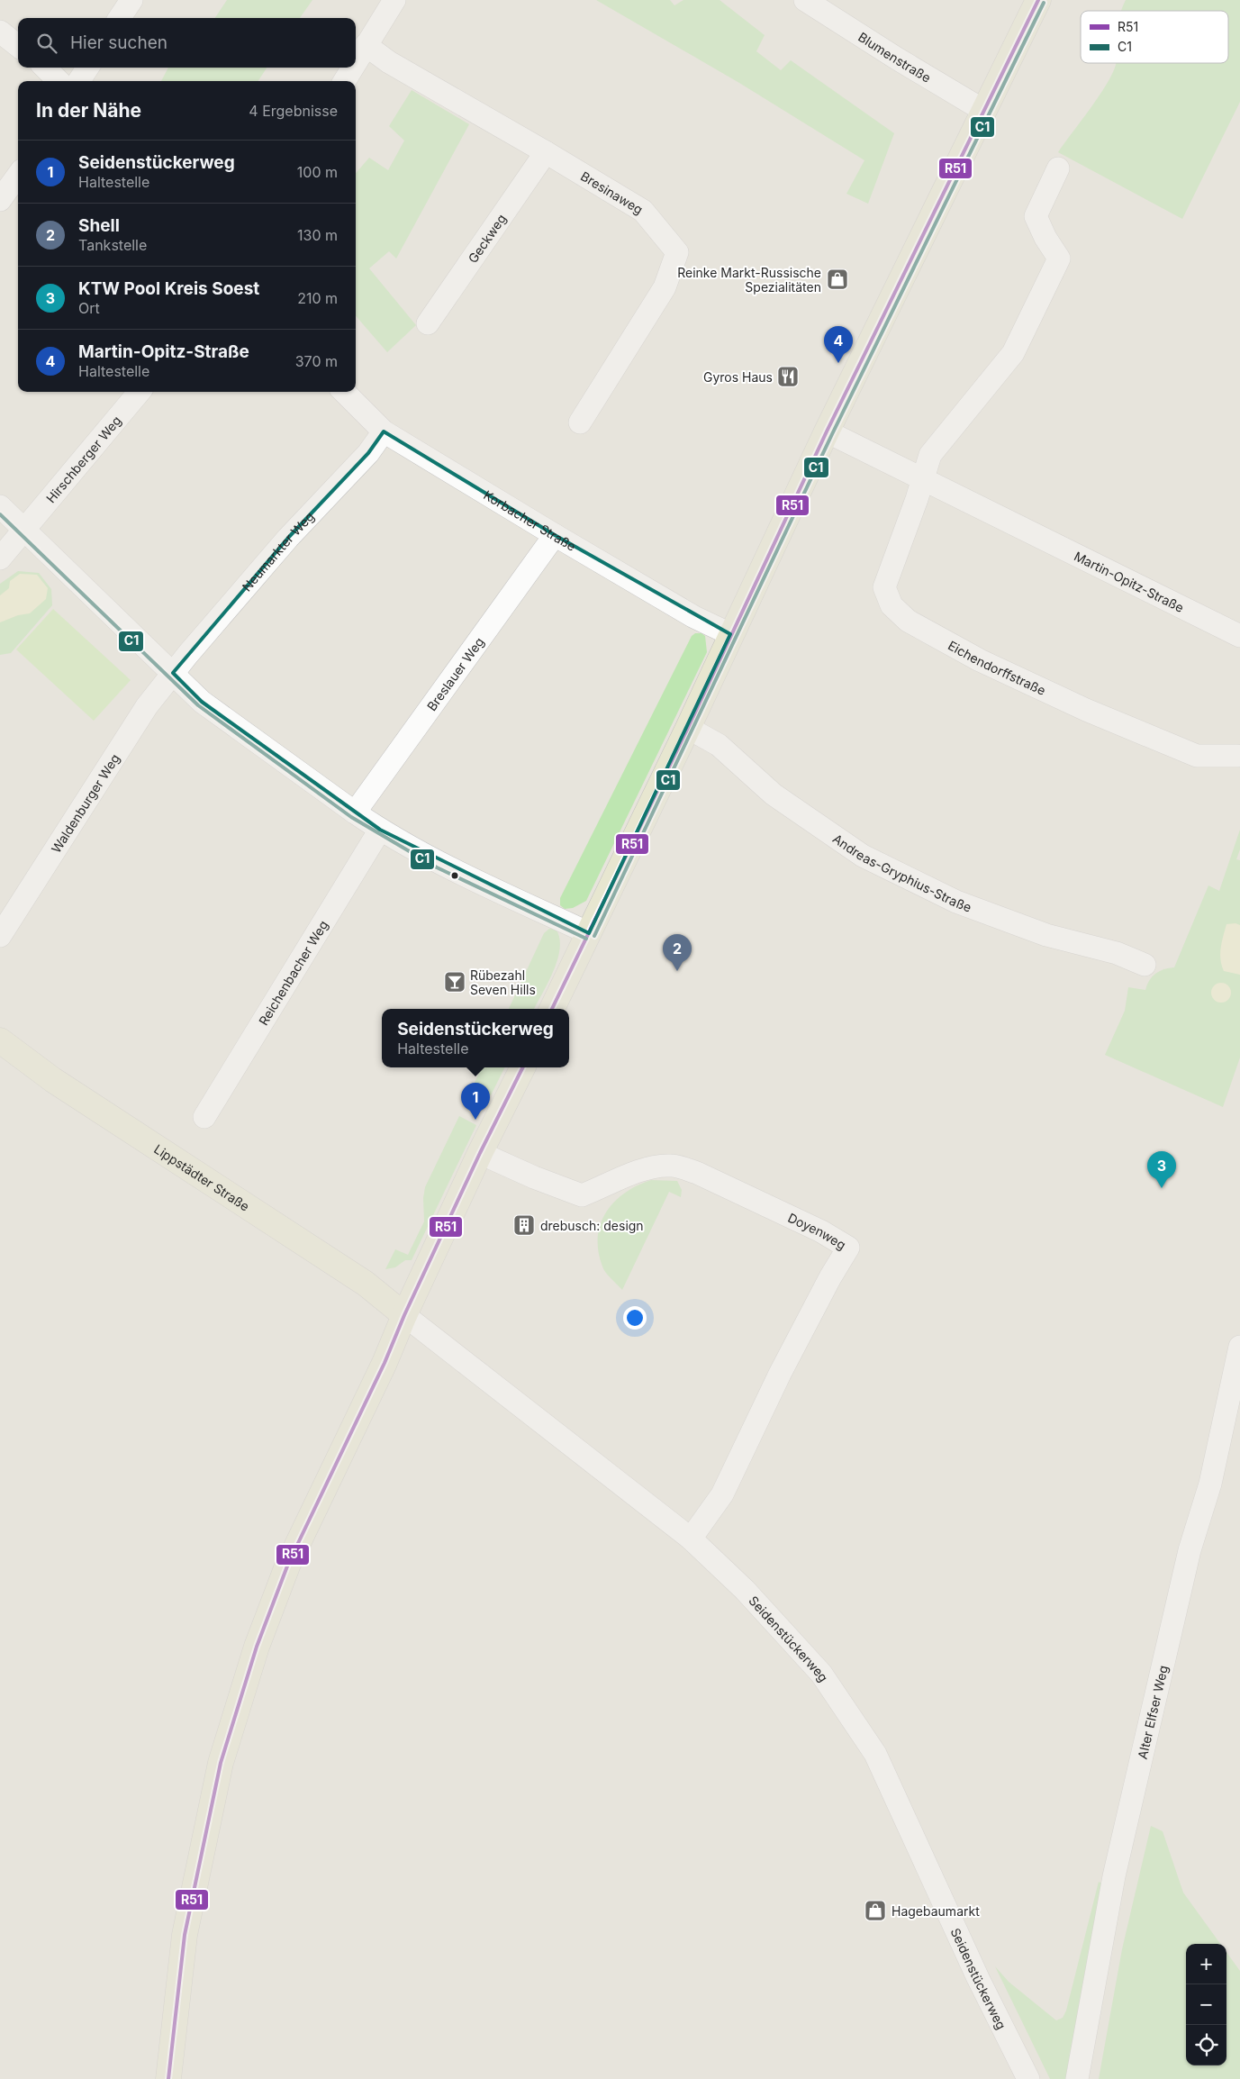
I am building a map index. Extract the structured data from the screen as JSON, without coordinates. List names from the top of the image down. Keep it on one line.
{"streets":{"main road":["Lippstädter Straße"],"street":["Blumenstraße","Bresinaweg","Geckweg","Hirschberger Weg","Korbacher Straße","Neumarkter Weg","Martin-Opitz-Straße","Eichendorffstraße","Breslauer Weg","Waldenburger Weg","Andreas-Gryphius-Straße","Reichenbacher Weg","Doyenweg","Seidenstückerweg","Alter Elfser Weg"]},"crossings":[["Bresinaweg","Geckweg"],["Korbacher Straße","Neumarkter Weg"],["Korbacher Straße","Breslauer Weg"],["Neumarkter Weg","Waldenburger Weg"],["Martin-Opitz-Straße","Eichendorffstraße"],["Lippstädter Straße","Seidenstückerweg"],["Doyenweg","Seidenstückerweg"]],"places":{"shop":["Reinke Markt-Russische Spezialitäten","Hagebaumarkt"],"restaurant":["Gyros Haus"],"bar":["Rübezahl Seven Hills"],"building":["drebusch: design"]},"lines":["transit line R51","transit line C1"],"legend":["R51","C1"],"page":{"search":"Hier suchen","heading":["In der Nähe","4 Ergebnisse"],"list":[{"mark":"1","name":"Seidenstückerweg","note":"Haltestelle","value":"100 m"},{"mark":"2","name":"Shell","note":"Tankstelle","value":"130 m"},{"mark":"3","name":"KTW Pool Kreis Soest","note":"Ort","value":"210 m"},{"mark":"4","name":"Martin-Opitz-Straße","note":"Haltestelle","value":"370 m"}],"pins":["4","2","1","3"],"popup":["Seidenstückerweg","Haltestelle"],"map_buttons":["+","−"]}}
